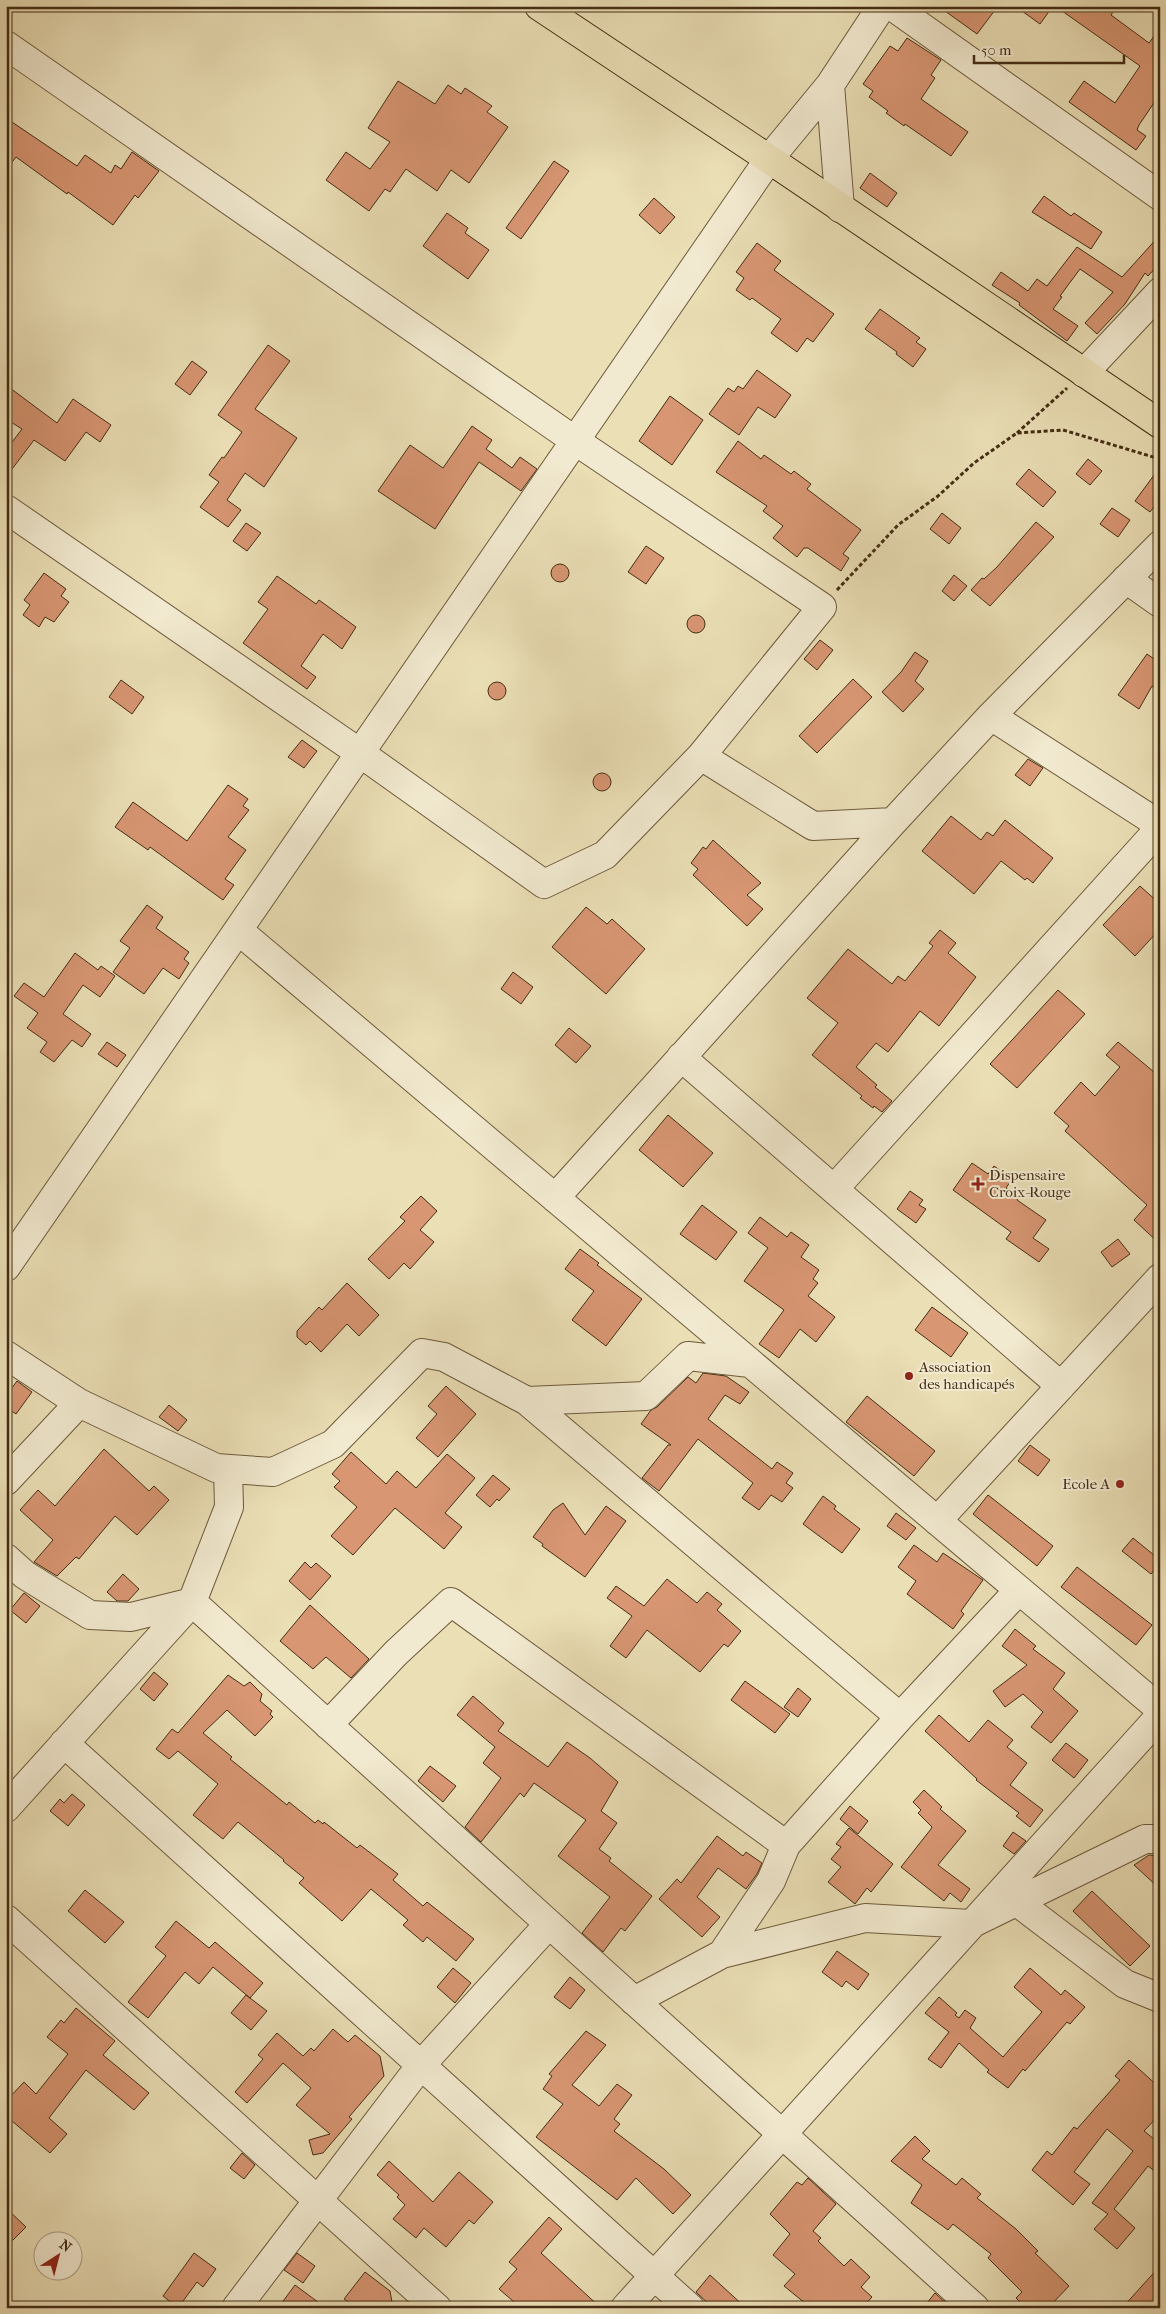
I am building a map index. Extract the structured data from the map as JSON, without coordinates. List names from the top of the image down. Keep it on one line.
{"places":{"health":["Dispensaire Croix-Rouge"],"other":["Association des handicapés","Ecole A"]},"scale_bar":"50 m","north":"top right"}
